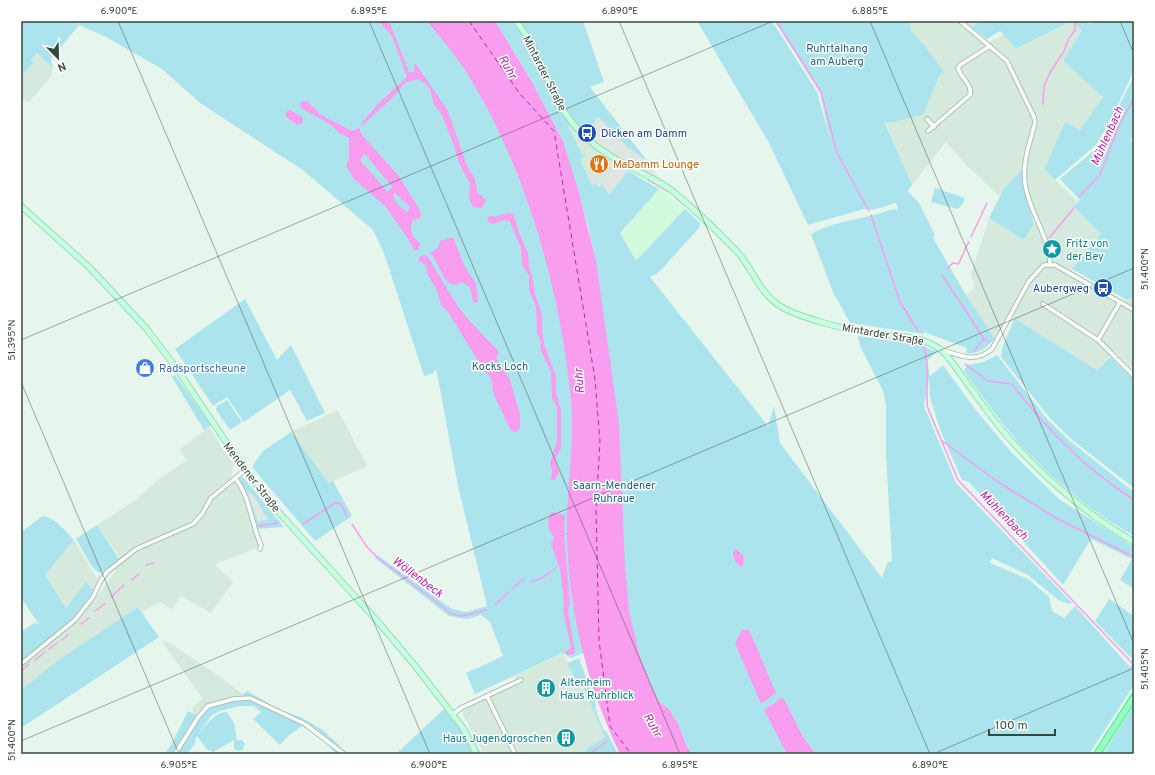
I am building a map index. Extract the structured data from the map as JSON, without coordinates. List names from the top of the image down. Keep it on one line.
{"streets":{"main road":["Mintarder Straße","Mendener Straße"]},"water":["Ruhr","Mühlenbach","Wöllenbeck"],"parks":["Ruhrtalhang am Auberg","Kocks Loch","Saarn-Mendener Ruhraue"],"places":{"bus stop":["Dicken am Damm","Aubergweg"],"restaurant":["MaDamm Lounge"],"place":["Fritz von der Bey"],"shop":["Radsportscheune"],"building":["Altenheim Haus Ruhrblick","Haus Jugendgroschen"]},"scale_bar":"100 m","north":"bottom right","coordinates":["6.900°E","6.895°E","6.890°E","6.885°E","51.400°N","51.395°N","51.405°N","6.905°E"]}
